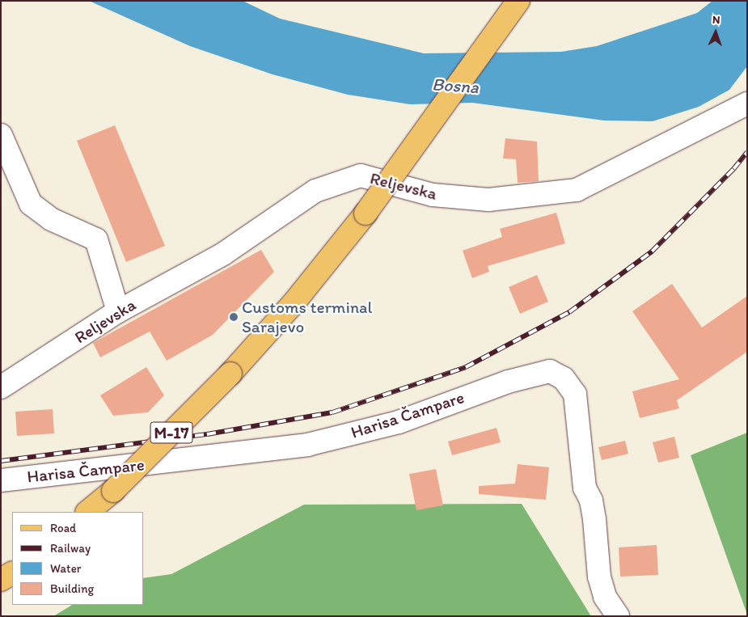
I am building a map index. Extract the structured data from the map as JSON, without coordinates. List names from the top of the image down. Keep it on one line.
{"streets":{"main road":["M-17"],"street":["Reljevska","Harisa Čampare"]},"water":["Bosna"],"places":["Customs terminal Sarajevo"],"legend":["Road","Railway","Water","Building"],"north":"top"}
